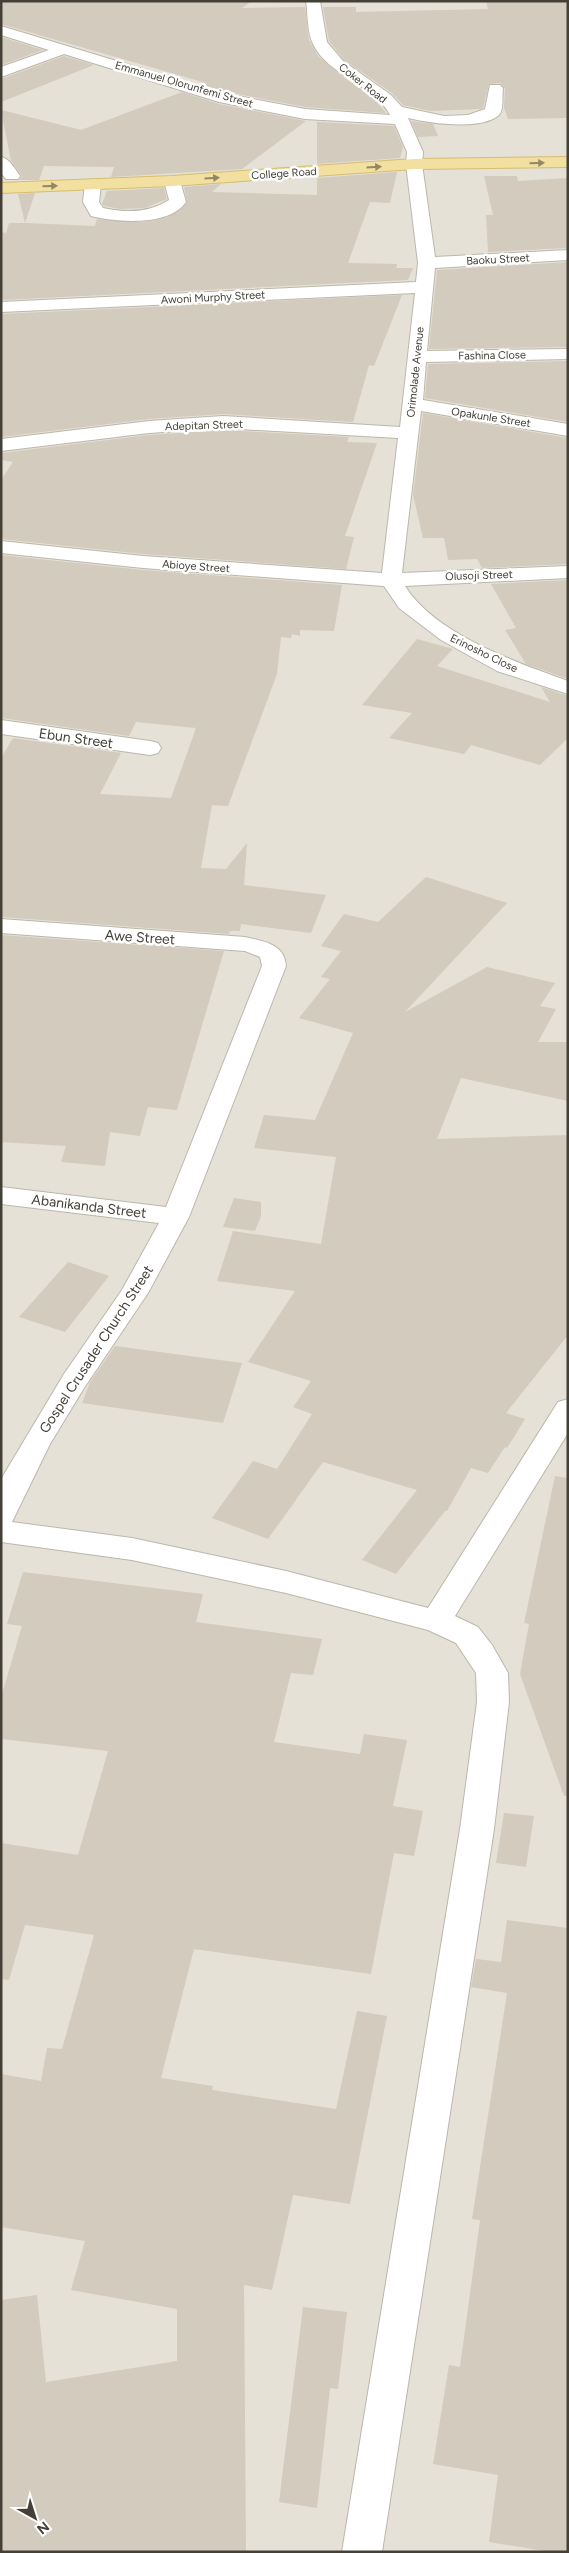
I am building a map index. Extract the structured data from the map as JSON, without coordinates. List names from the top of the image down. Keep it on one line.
{"streets":{"main road":["College Road"],"street":["Coker Road","Emmanuel Olorunfemi Street","Baoku Street","Awoni Murphy Street","Fashina Close","Orimolade Avenue","Opakunle Street","Adepitan Street","Abioye Street","Olusoji Street","Erinosho Close","Ebun Street","Awe Street","Abanikanda Street","Gospel Crusader Church Street"]},"crossings":[["Coker Road","Emmanuel Olorunfemi Street"],["Coker Road","College Road"],["Coker Road","Orimolade Avenue"],["College Road","Orimolade Avenue"],["Baoku Street","Orimolade Avenue"],["Awoni Murphy Street","Orimolade Avenue"],["Fashina Close","Orimolade Avenue"],["Orimolade Avenue","Opakunle Street"],["Orimolade Avenue","Adepitan Street"],["Orimolade Avenue","Abioye Street"],["Orimolade Avenue","Olusoji Street"],["Orimolade Avenue","Erinosho Close"],["Abioye Street","Olusoji Street"],["Abioye Street","Erinosho Close"],["Olusoji Street","Erinosho Close"],["Awe Street","Gospel Crusader Church Street"],["Abanikanda Street","Gospel Crusader Church Street"]],"north":"bottom right"}
